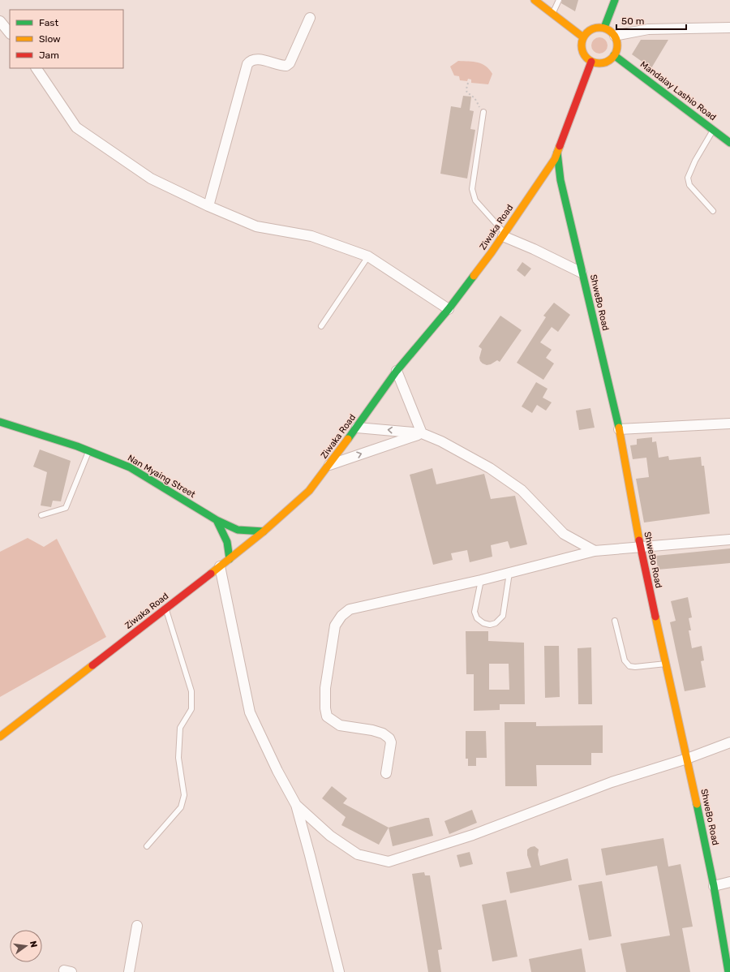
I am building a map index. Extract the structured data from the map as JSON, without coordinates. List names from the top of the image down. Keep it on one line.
{"streets":{"main road":["Mandalay Lashio Road","Ziwaka Road","ShweBo Road","Nan Myaing Street"]},"crossings":[["Mandalay Lashio Road","Ziwaka Road"],["Ziwaka Road","ShweBo Road"],["Ziwaka Road","Nan Myaing Street"]],"legend":["Fast","Slow","Jam"],"scale_bar":"50 m","north":"right"}
